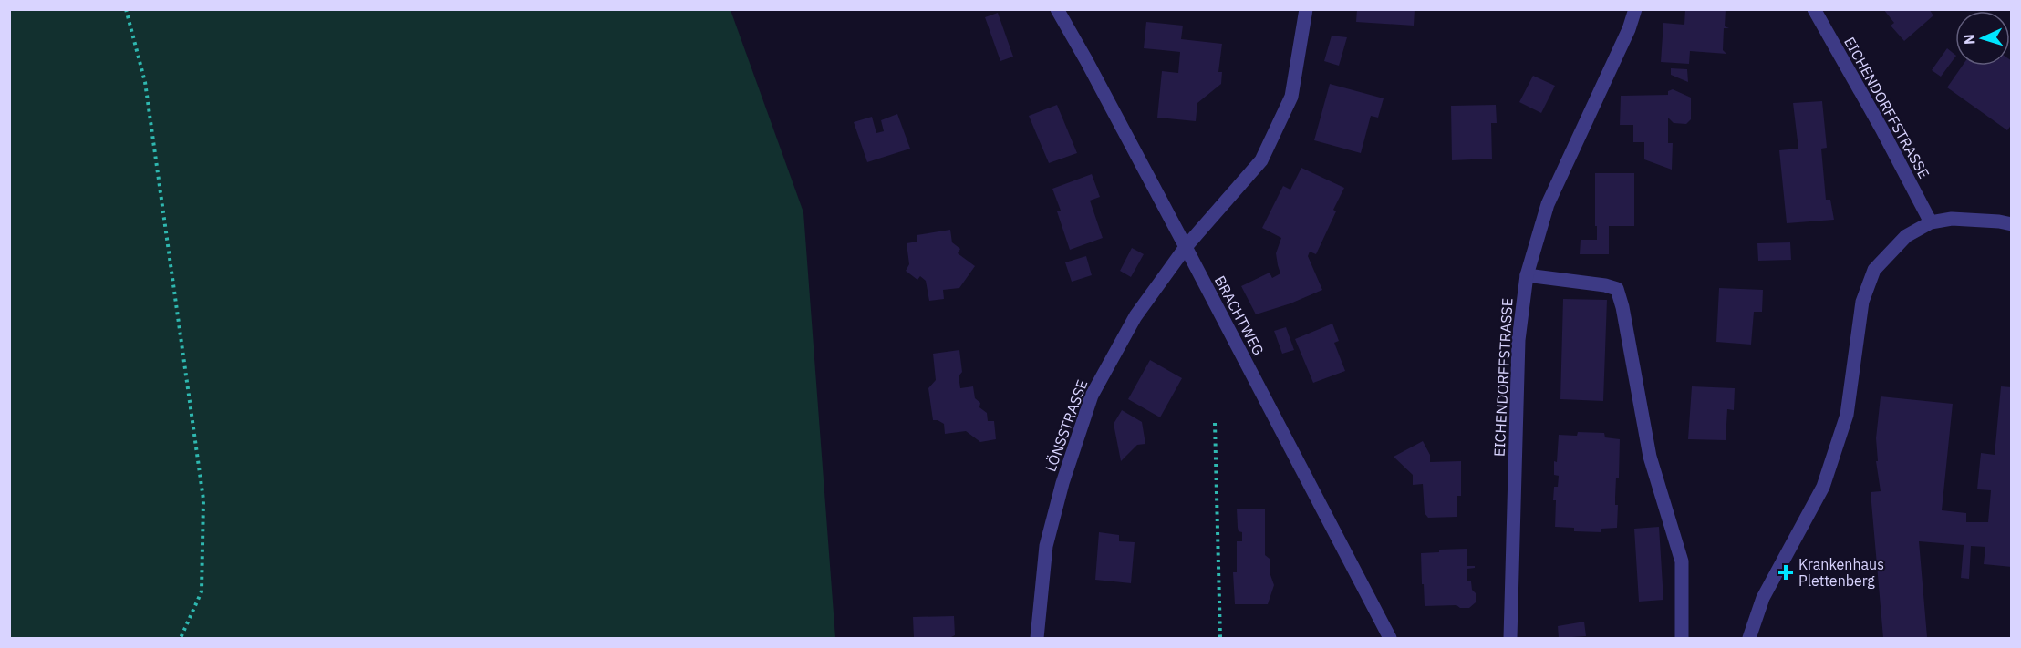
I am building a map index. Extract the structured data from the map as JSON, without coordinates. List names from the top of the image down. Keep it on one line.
{"streets":{"street":["EICHENDORFFSTRASSE","BRACHTWEG","LÖNSSTRASSE"]},"crossings":[["BRACHTWEG","LÖNSSTRASSE"]],"places":{"health":["Krankenhaus Plettenberg"]},"north":"left"}
